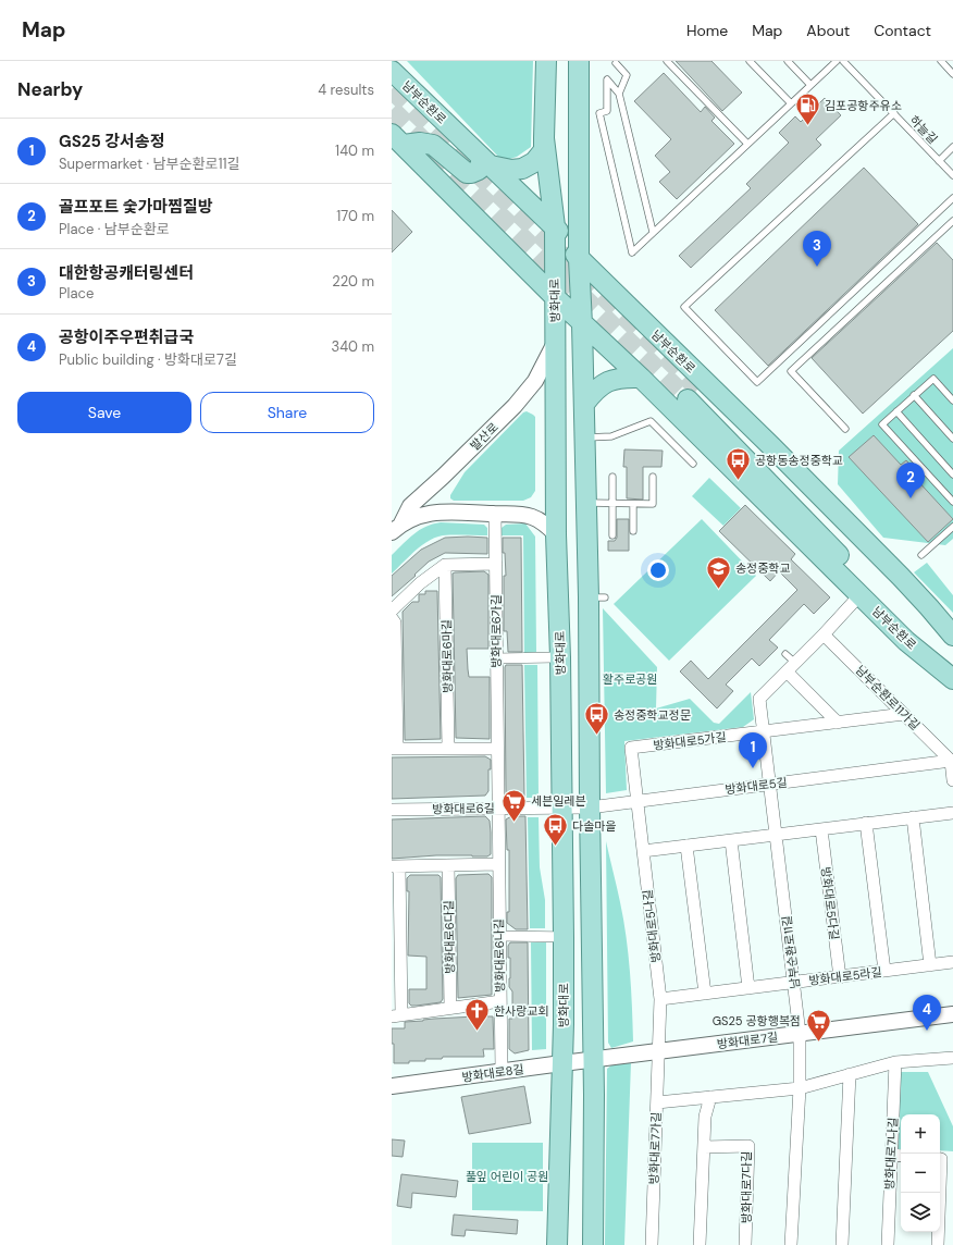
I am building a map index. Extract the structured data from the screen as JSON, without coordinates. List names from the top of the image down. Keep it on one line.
{"streets":{"main road":["남부순환로","방화대로"],"street":["발산로","방화대로6가길","방화대로6마길","남부순환로11가길","방화대로5가길","방화대로5길","방화대로6길","방화대로5다길","방화대로5나길","방화대로6다길","남부순환로11길","방화대로6나길","방화대로5라길","방화대로7길","방화대로8길","방화대로7가길","방화대로7나길","방화대로7다길"],"lane":["하늘길"]},"crossings":[["남부순환로","방화대로"],["남부순환로","남부순환로11길"],["방화대로","발산로"],["방화대로","방화대로5길"],["방화대로","방화대로6길"],["방화대로","방화대로7길"],["방화대로","방화대로8길"],["발산로","방화대로6가길"],["방화대로6가길","방화대로6길"],["방화대로6가길","방화대로6나길"],["남부순환로11가길","방화대로5가길"],["남부순환로11가길","방화대로5길"],["남부순환로11가길","남부순환로11길"],["방화대로5가길","방화대로5길"],["방화대로5가길","방화대로5나길"],["방화대로5가길","남부순환로11길"],["방화대로5길","방화대로6길"],["방화대로5길","방화대로5나길"],["방화대로5길","남부순환로11길"],["방화대로6길","방화대로6나길"],["방화대로5다길","방화대로5라길"],["방화대로5나길","방화대로5라길"],["방화대로5나길","방화대로7길"],["방화대로5나길","방화대로7가길"],["남부순환로11길","방화대로5라길"],["남부순환로11길","방화대로7길"],["방화대로6나길","방화대로8길"],["방화대로7길","방화대로8길"],["방화대로7길","방화대로7가길"]],"parks":["활주로공원","풀잎 어린이 공원"],"places":{"fuel station":["김포공항주유소"],"bus stop":["공항동송정중학교","송정중학교정문","다솔마을"],"school or university":["송정중학교"],"supermarket":["세븐일레븐","GS25 공항행복점"],"church":["한사랑교회"]},"page":{"header":"Map","nav":["Home","Map","About","Contact"],"heading":["Nearby","4 results"],"list":[{"mark":"1","name":"GS25 강서송정","note":"Supermarket · 남부순환로11길","value":"140 m"},{"mark":"2","name":"골프포트 숯가마찜질방","note":"Place · 남부순환로","value":"170 m"},{"mark":"3","name":"대한항공캐터링센터","note":"Place","value":"220 m"},{"mark":"4","name":"공항이주우편취급국","note":"Public building · 방화대로7길","value":"340 m"}],"pins":["3","2","1","4"],"buttons":["Save","Share"],"map_buttons":["+","−"]}}
